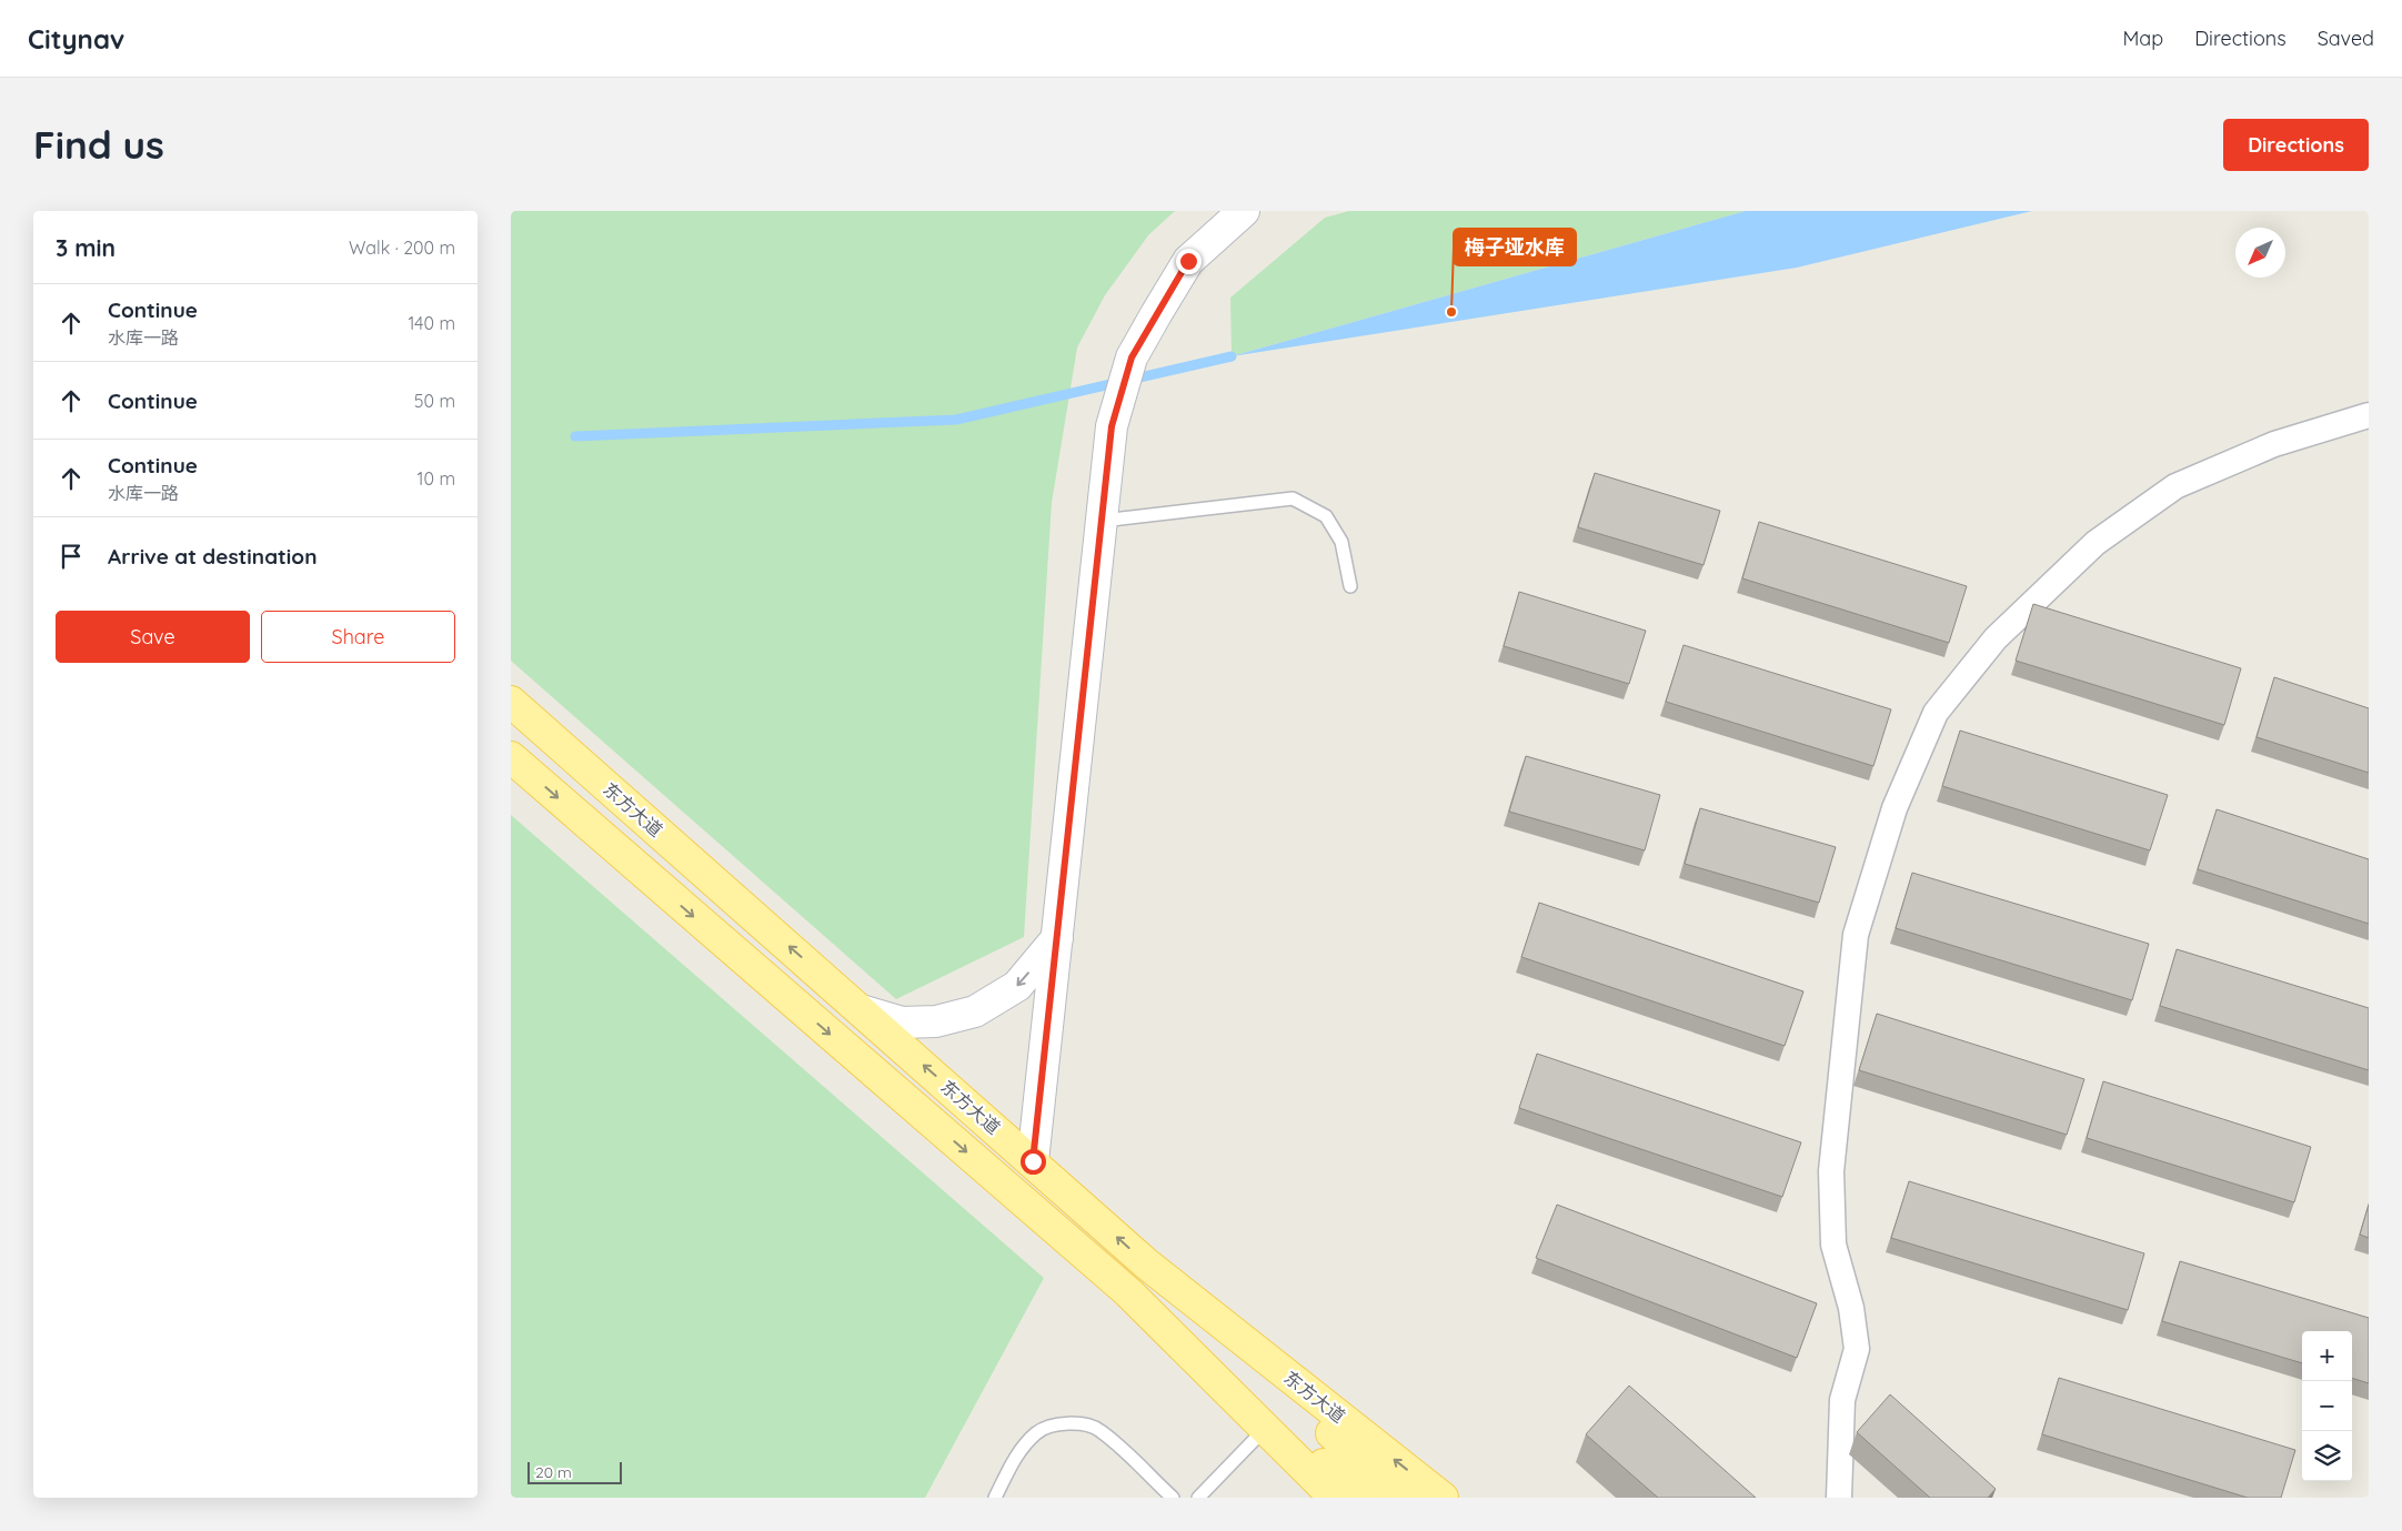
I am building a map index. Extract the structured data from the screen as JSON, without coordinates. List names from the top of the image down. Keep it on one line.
{"streets":{"main road":["东方大道"]},"places":["梅子垭水库"],"scale_bar":"20 m","north":"bottom left","page":{"header":"Citynav","nav":["Map","Directions","Saved"],"buttons":["Directions",["Save","Share"]],"title":"Find us","heading":["3 min","Walk · 200 m"],"list":[["Continue","水库一路","140 m"],["Continue","50 m"],["Continue","水库一路","10 m"],"Arrive at destination"],"map_buttons":["+","−"],"scale":"20 m"}}
